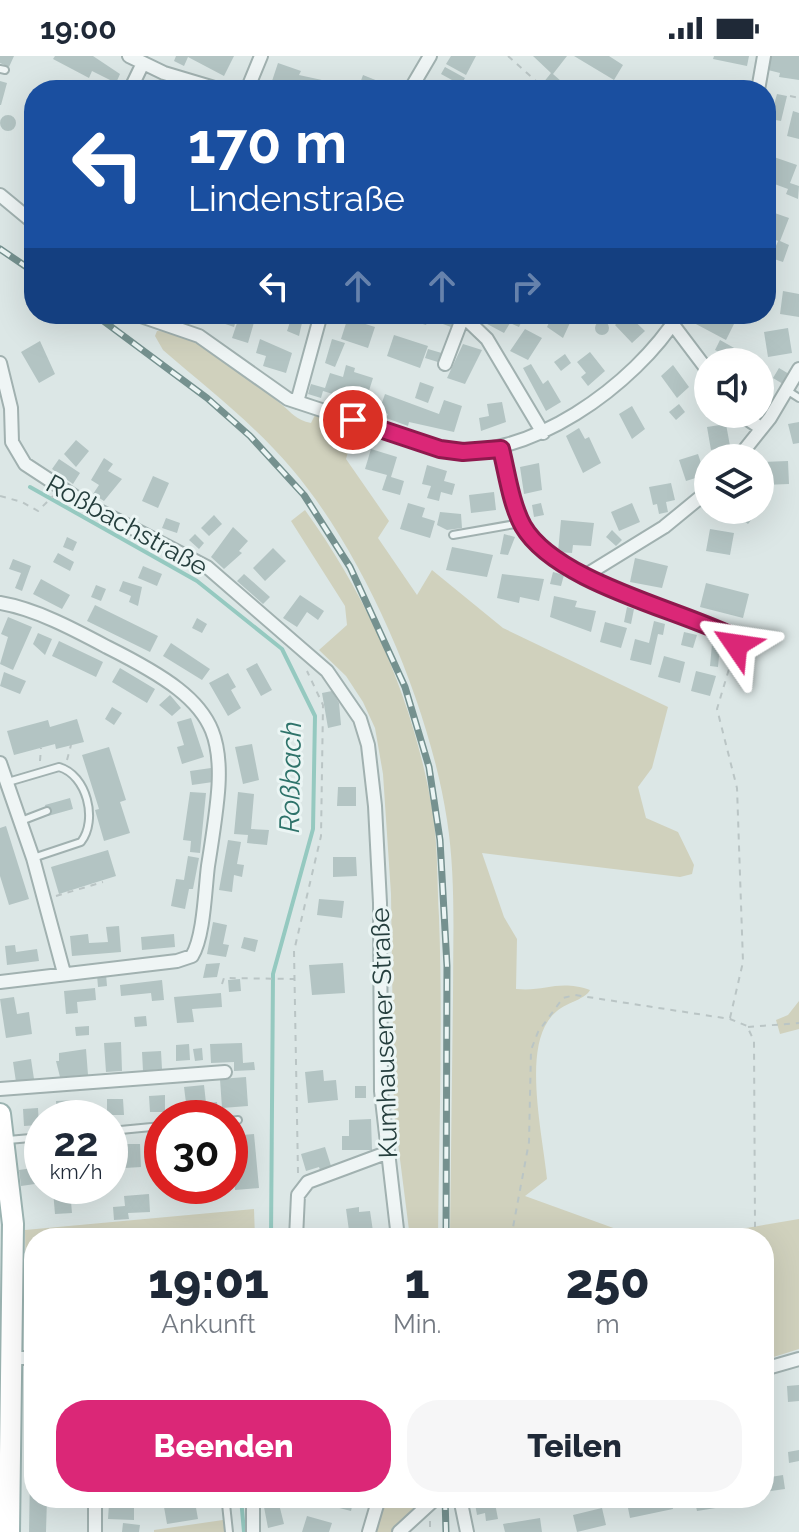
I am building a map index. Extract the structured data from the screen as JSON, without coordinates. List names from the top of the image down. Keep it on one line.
{"streets":{"street":["Roßbachstraße","Kumhausener Straße"]},"crossings":[["Roßbachstraße","Kumhausener Straße"]],"water":["Roßbach"],"page":{"status":"19:00","turn":["170 m","Lindenstraße"],"speed":"22 km/h","limit":"30","eta":["19:01","Ankunft","1","Min.","250","m"],"buttons":["Beenden","Teilen"]}}
